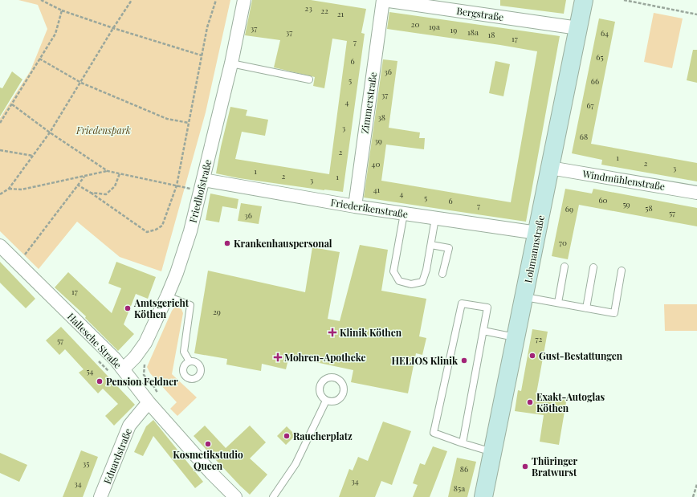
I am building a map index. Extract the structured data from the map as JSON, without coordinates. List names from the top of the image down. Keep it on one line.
{"streets":{"main road":["Lohmannstraße"],"street":["Bergstraße","Zimmerstraße","Windmühlenstraße","Friedhofstraße","Friederikenstraße","Hallesche Straße","Eduardstraße"]},"crossings":[["Bergstraße","Zimmerstraße"],["Bergstraße","Lohmannstraße"],["Zimmerstraße","Friederikenstraße"],["Windmühlenstraße","Lohmannstraße"],["Friedhofstraße","Friederikenstraße"],["Friedhofstraße","Hallesche Straße"],["Friederikenstraße","Lohmannstraße"],["Hallesche Straße","Eduardstraße"]],"parks":["Friedenspark"],"places":{"other":["Krankenhauspersonal","Amtsgericht Köthen","Gust-Bestattungen","HELIOS Klinik","Pension Feldner","Exakt-Autoglas Köthen","Raucherplatz","Kosmetikstudio Queen","Thüringer Bratwurst"],"health":["Klinik Köthen","Mohren-Apotheke"]},"house_numbers":["23","22","21","20","19a","37","19","37","18a","64","18","17","7","65","6","36","5","66","37","4","67","38","3","68","39","2","1","2","40","3","1","2","1","3","41","4","5","60","6","59","7","58","69","57","36","70","17","29","72","57","54","35","86","34","34","85a"]}
